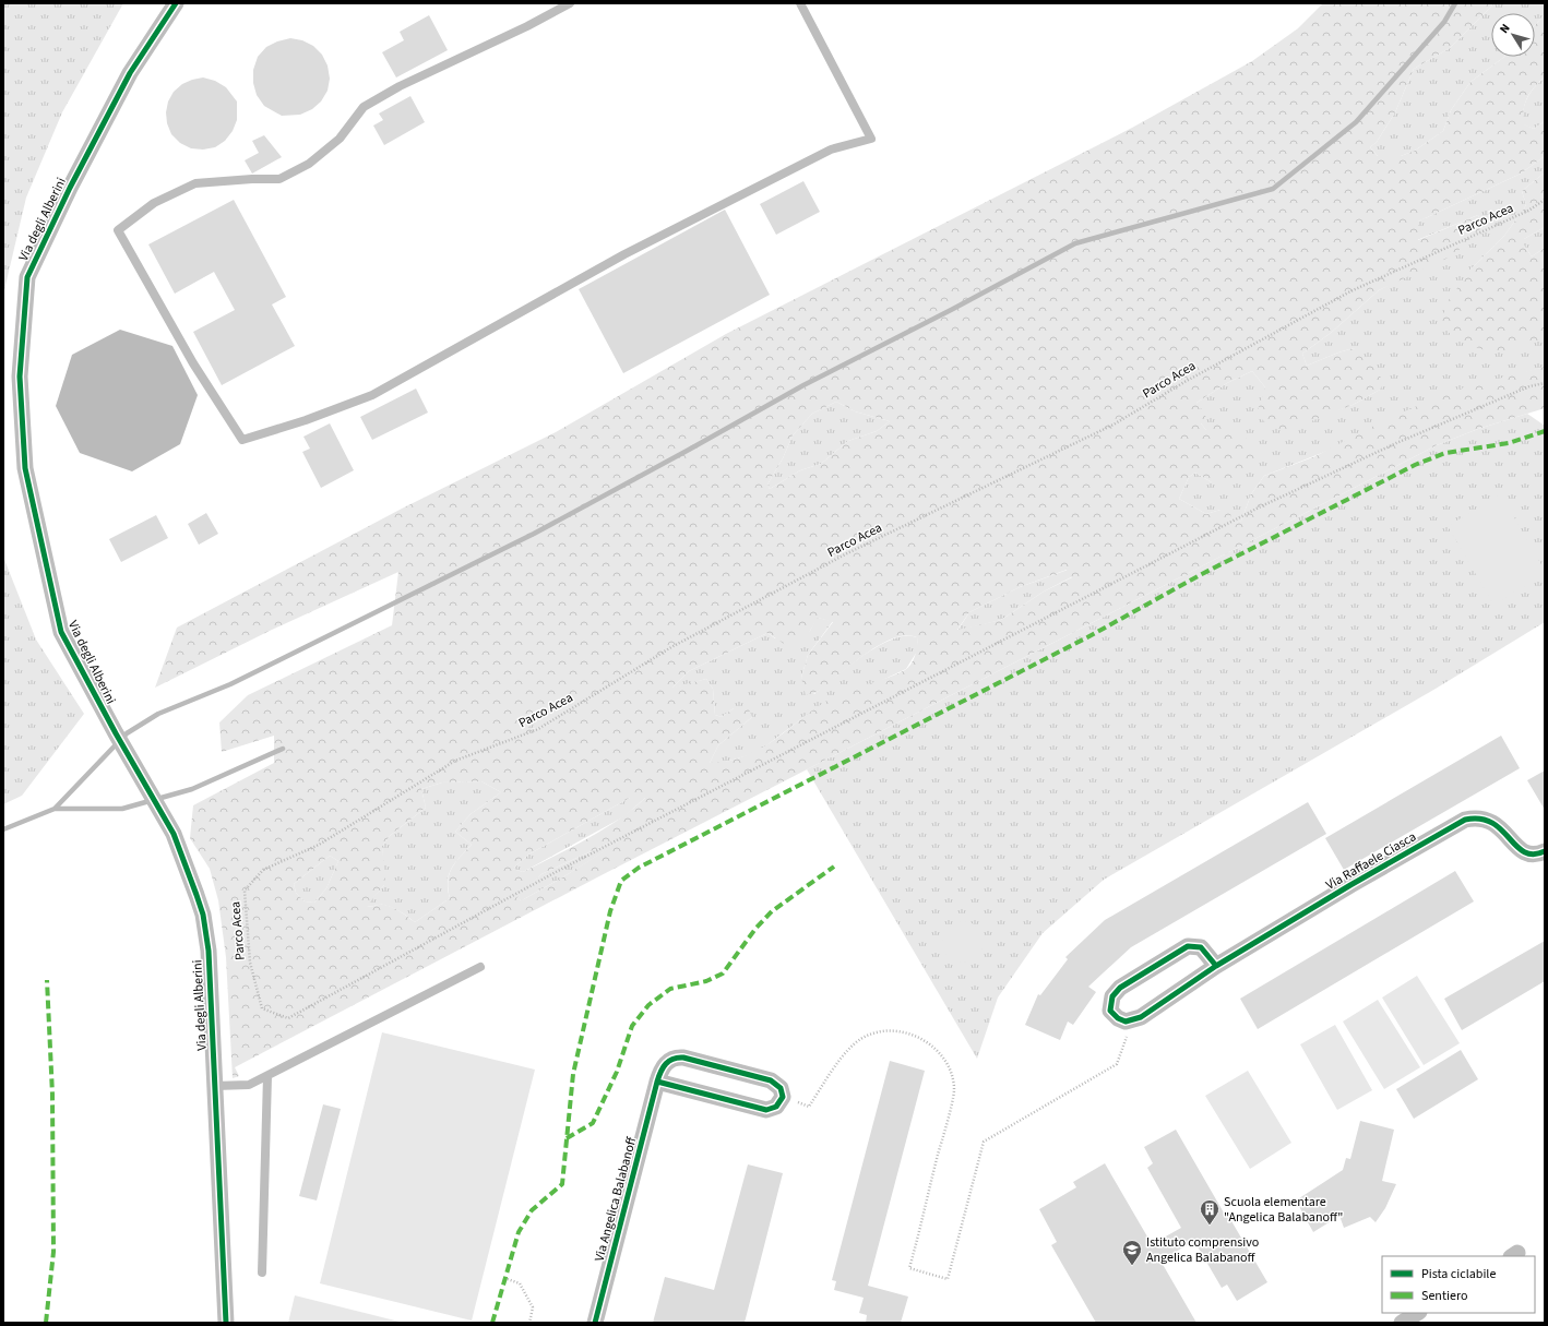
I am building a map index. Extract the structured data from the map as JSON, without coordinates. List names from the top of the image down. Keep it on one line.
{"streets":{"street":["Via degli Alberini","Via Raffaele Ciasca","Via Angelica Balabanoff"],"path":["Parco Acea"]},"places":{"building":["Scuola elementare \"Angelica Balabanoff\""],"school or university":["Istituto comprensivo Angelica Balabanoff"]},"legend":["Pista ciclabile","Sentiero"],"north":"top left"}
